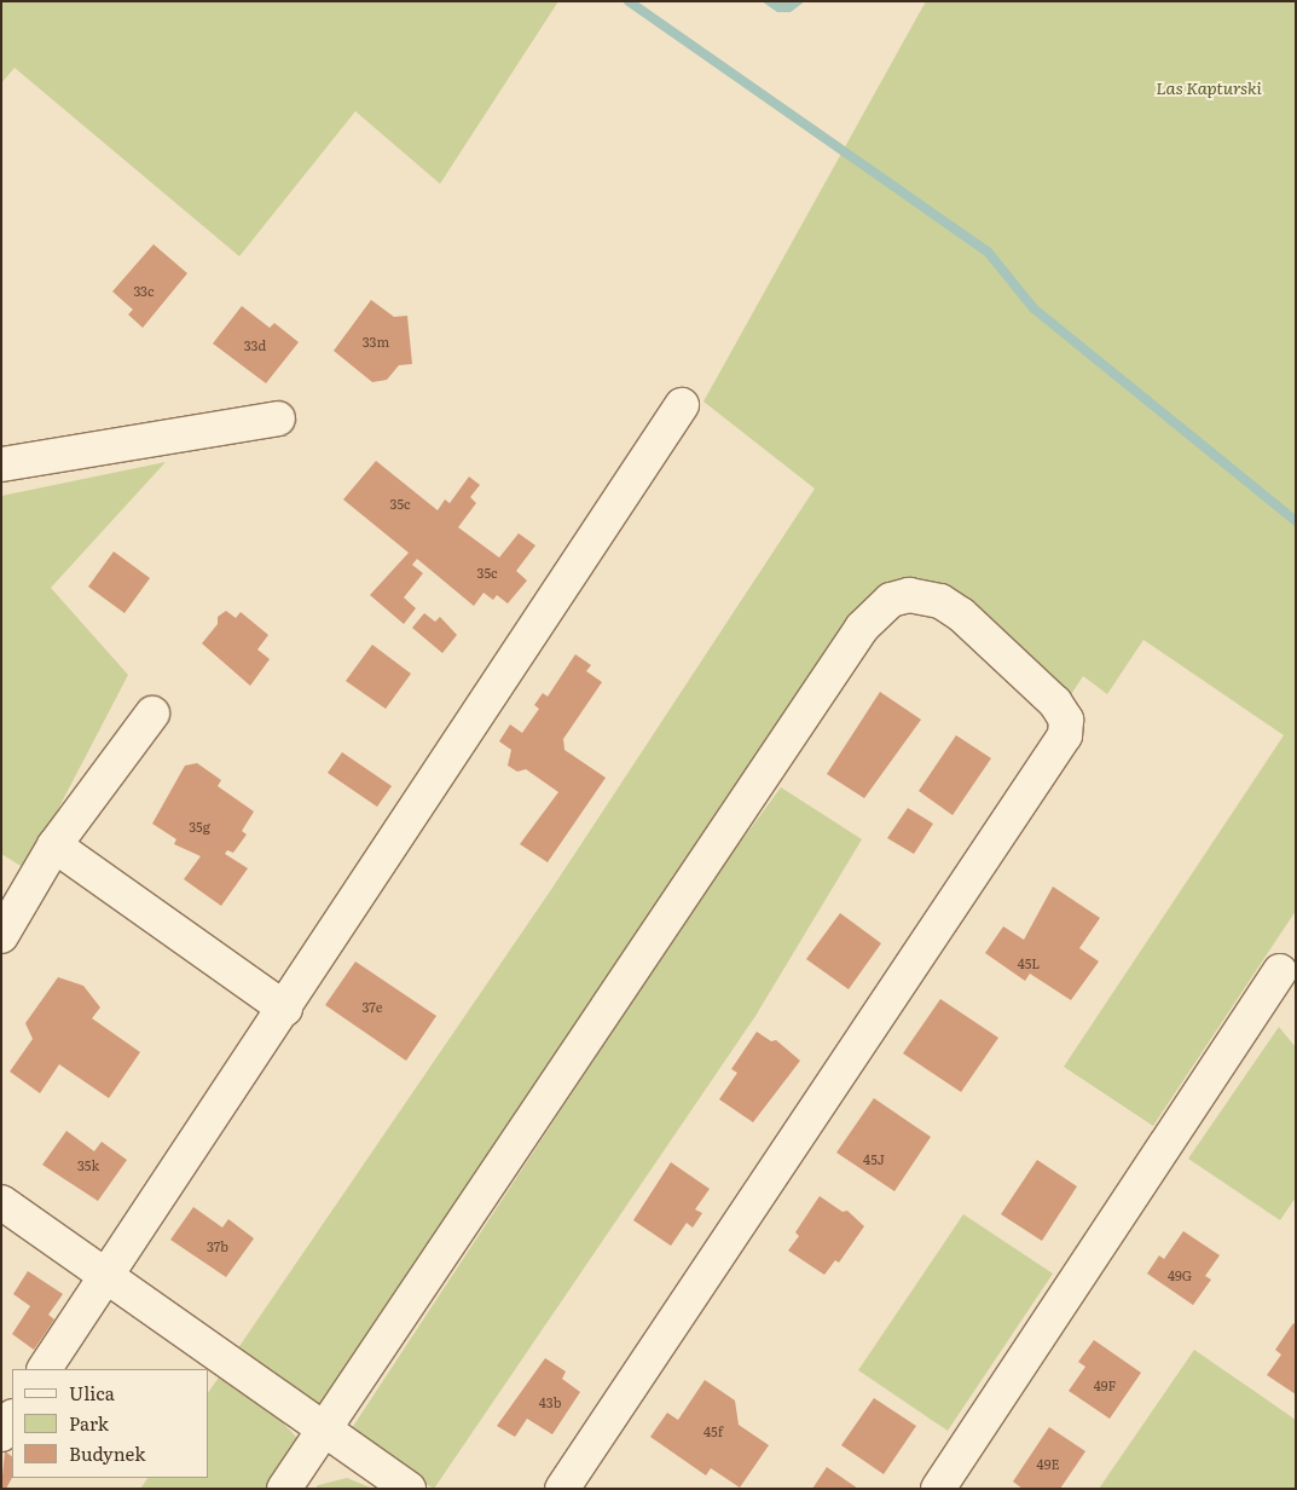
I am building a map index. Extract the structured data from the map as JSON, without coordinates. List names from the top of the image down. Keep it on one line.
{"parks":["Las Kapturski"],"house_numbers":["33c","33m","33d","35c","35c","35g","45L","37e","45J","35k","37b","49G","49F","43b","45f","49E"],"legend":["Ulica","Park","Budynek"]}
